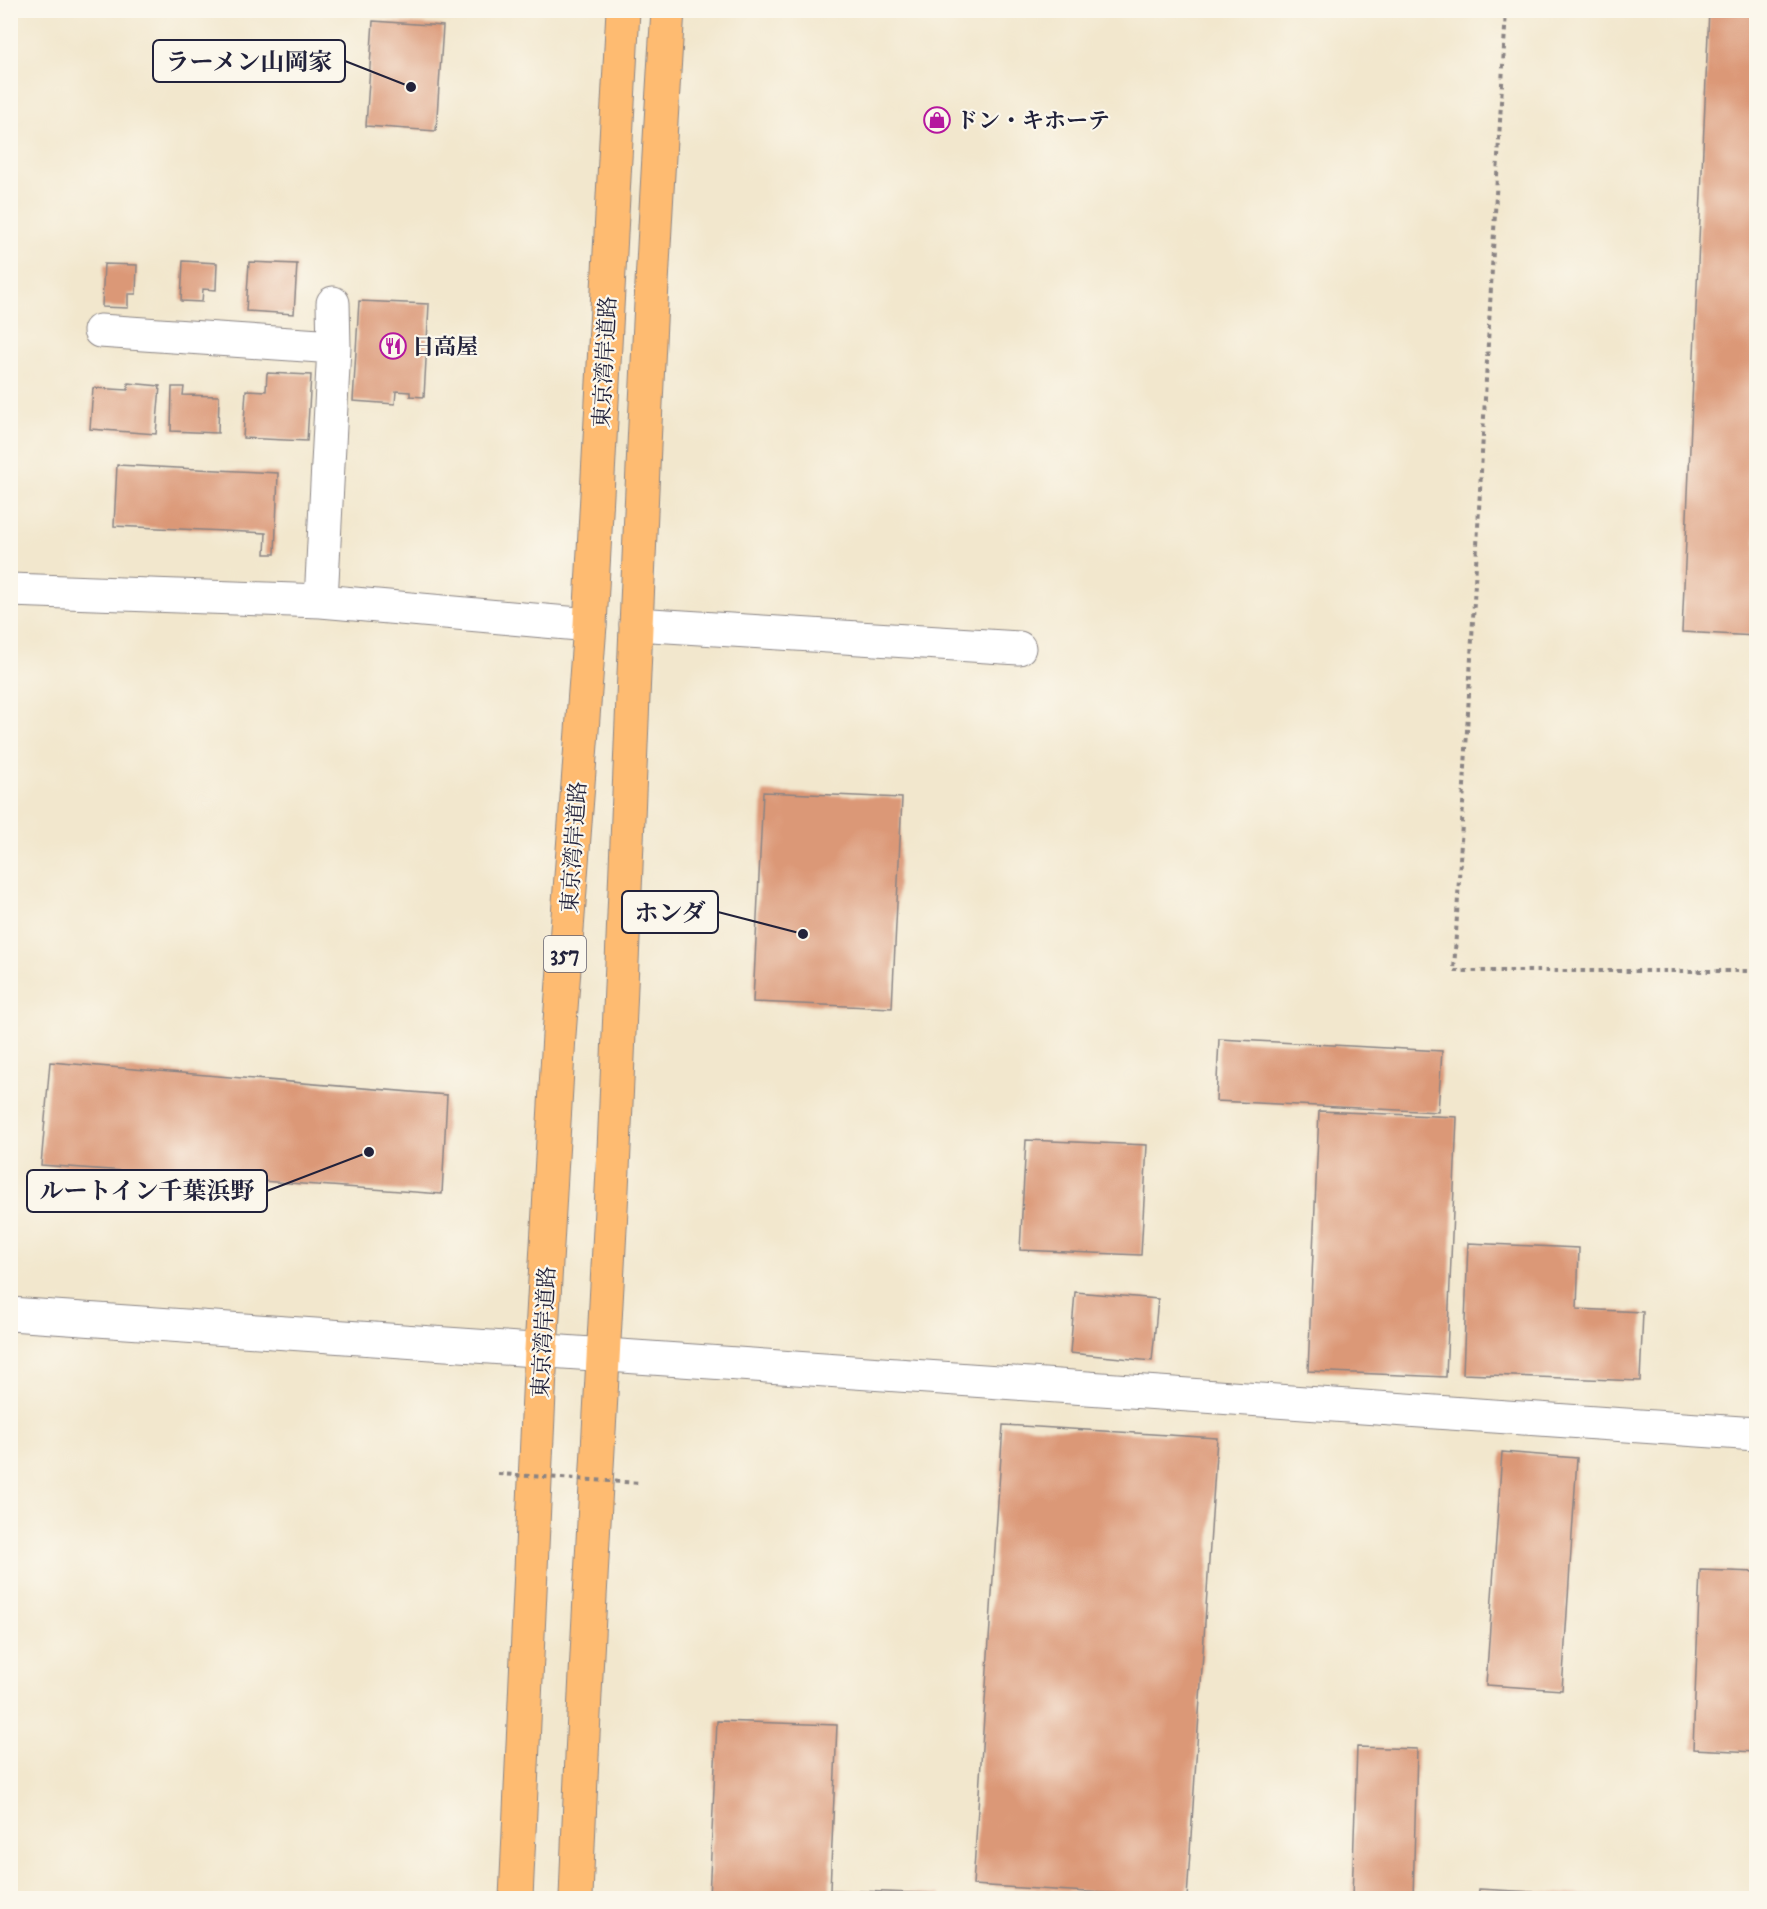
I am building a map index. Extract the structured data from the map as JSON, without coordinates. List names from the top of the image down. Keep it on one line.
{"streets":{"highway":["東京湾岸道路","357"]},"places":{"other":["ラーメン山岡家","ホンダ","ルートイン千葉浜野"],"shop":["ドン・キホーテ"],"restaurant":["日高屋"]}}
